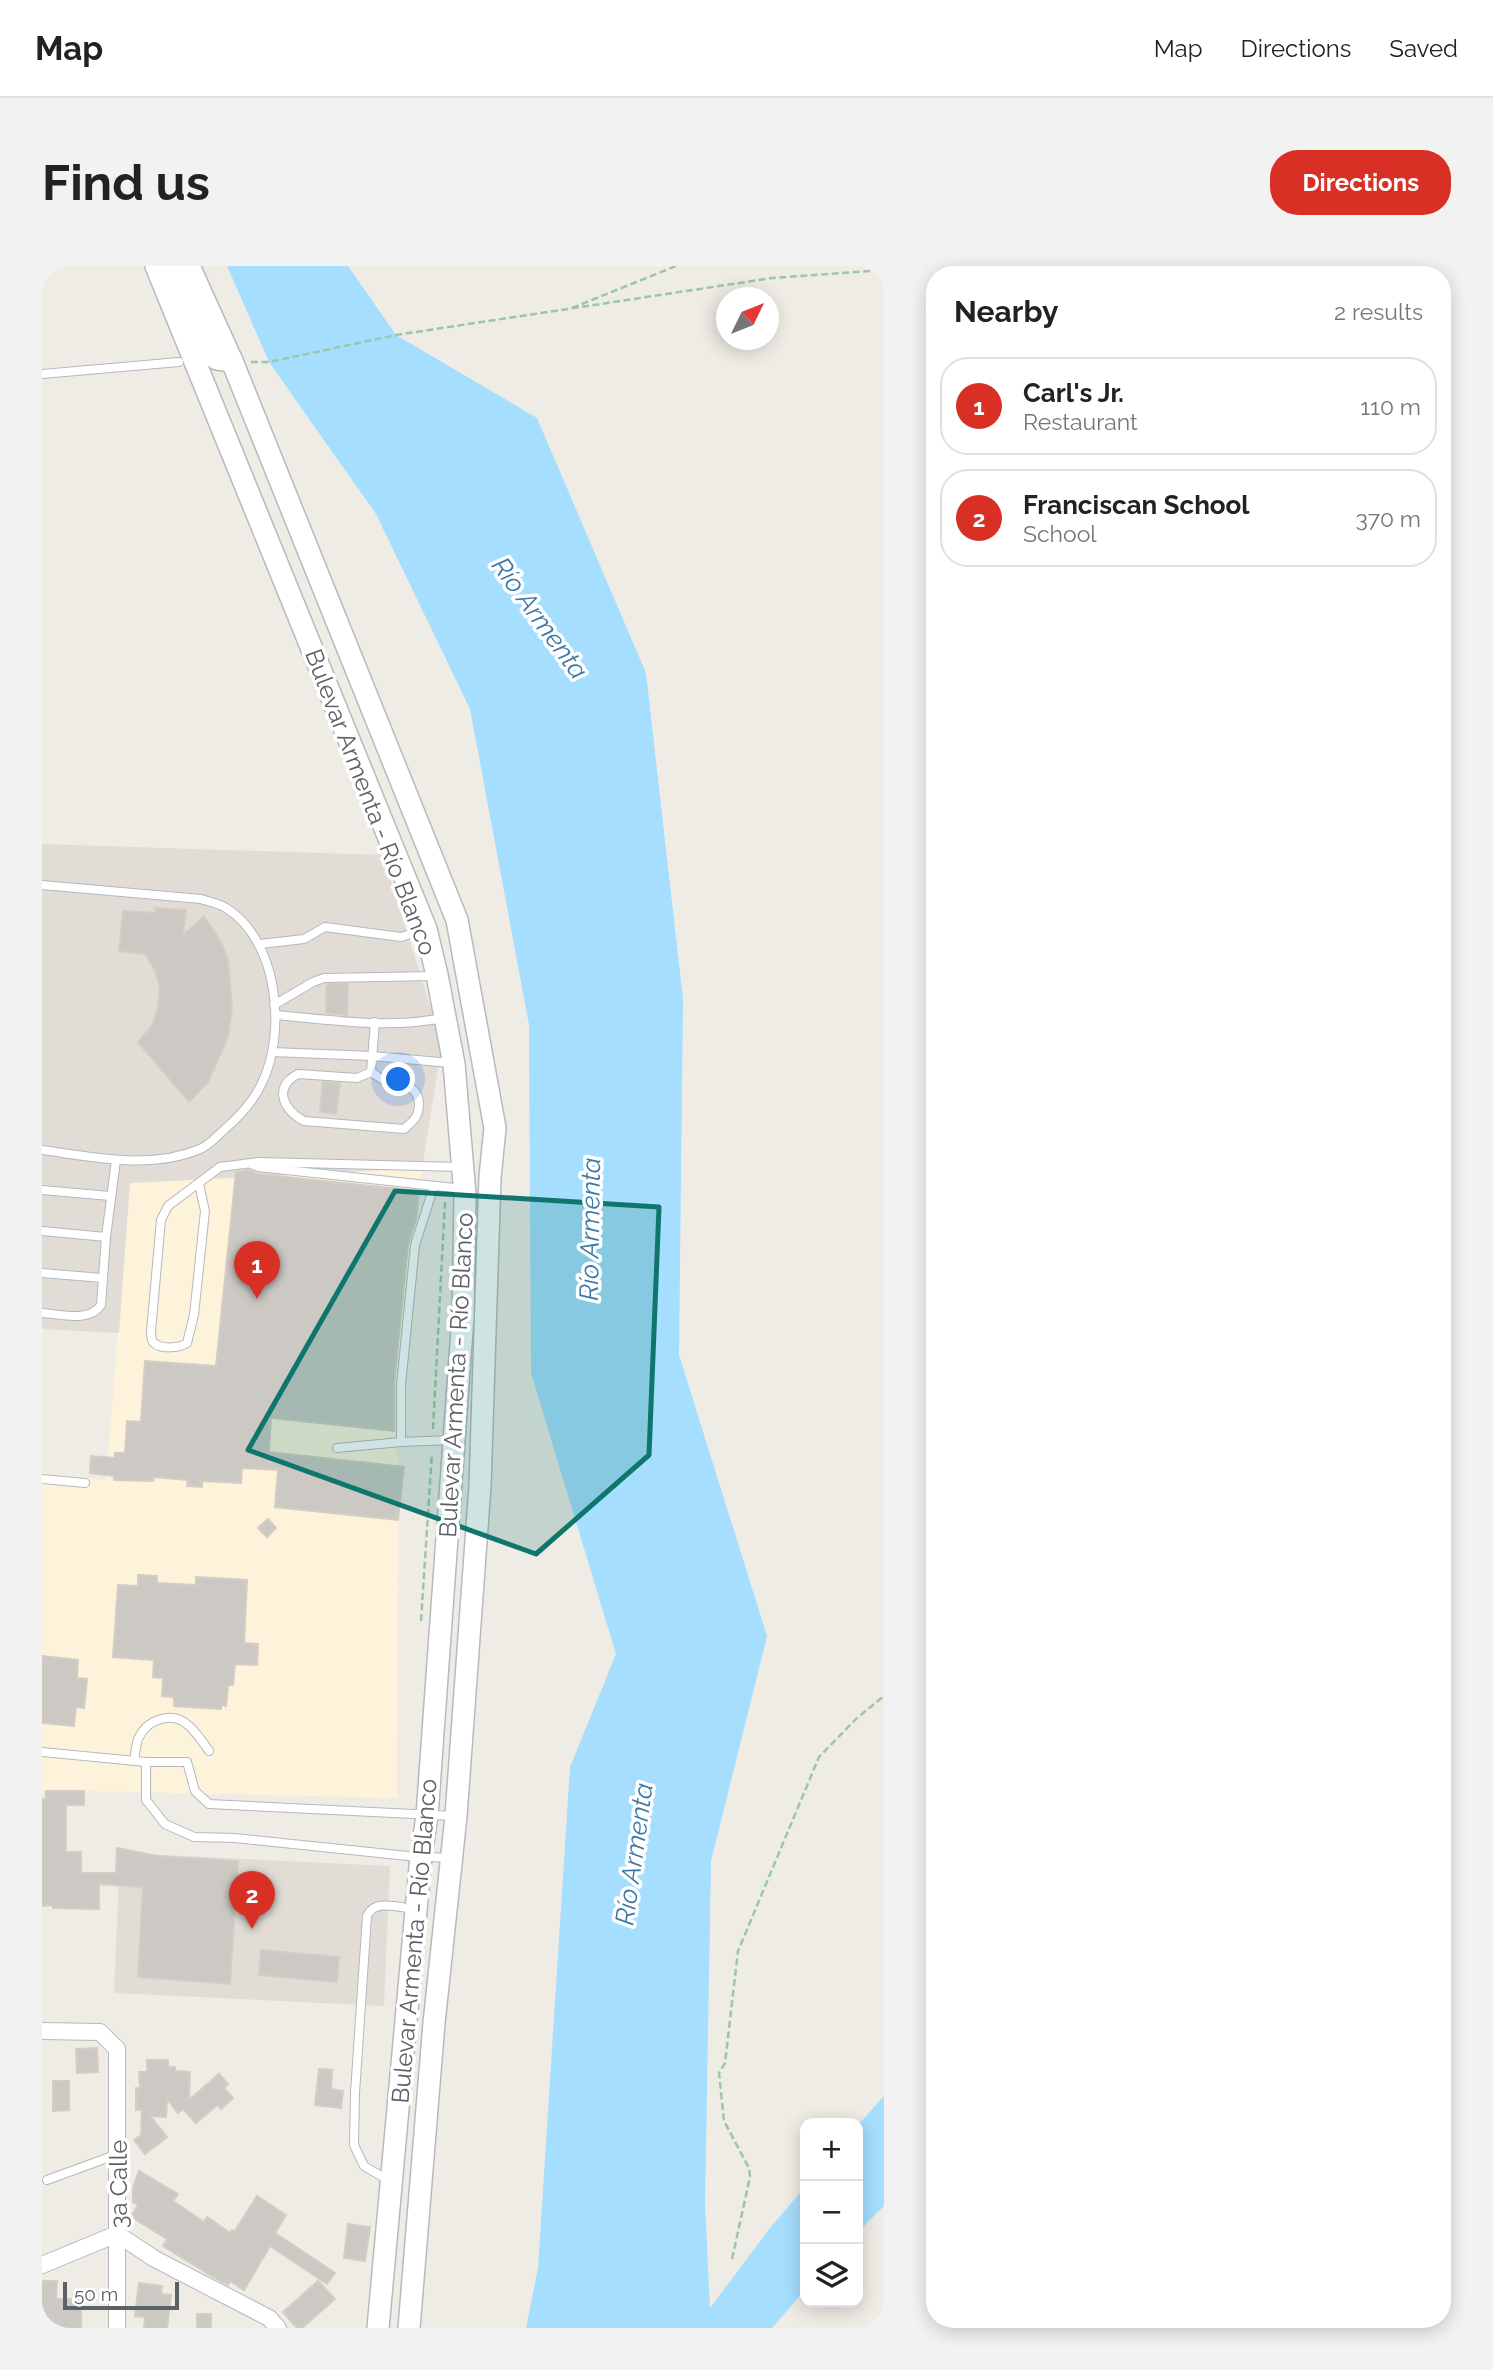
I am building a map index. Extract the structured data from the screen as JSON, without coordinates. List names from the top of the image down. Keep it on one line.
{"streets":{"main road":["Bulevar Armenta - Río Blanco"],"street":["3a Calle"]},"water":["Río Armenta"],"scale_bar":"50 m","north":"top right","page":{"header":"Map","nav":["Map","Directions","Saved"],"buttons":"Directions","title":"Find us","heading":["Nearby","2 results"],"list":[{"mark":"1","name":"Carl's Jr.","note":"Restaurant","value":"110 m"},{"mark":"2","name":"Franciscan School","note":"School","value":"370 m"}],"pins":["1","2"],"map_buttons":["+","−"],"scale":"50 m"}}
